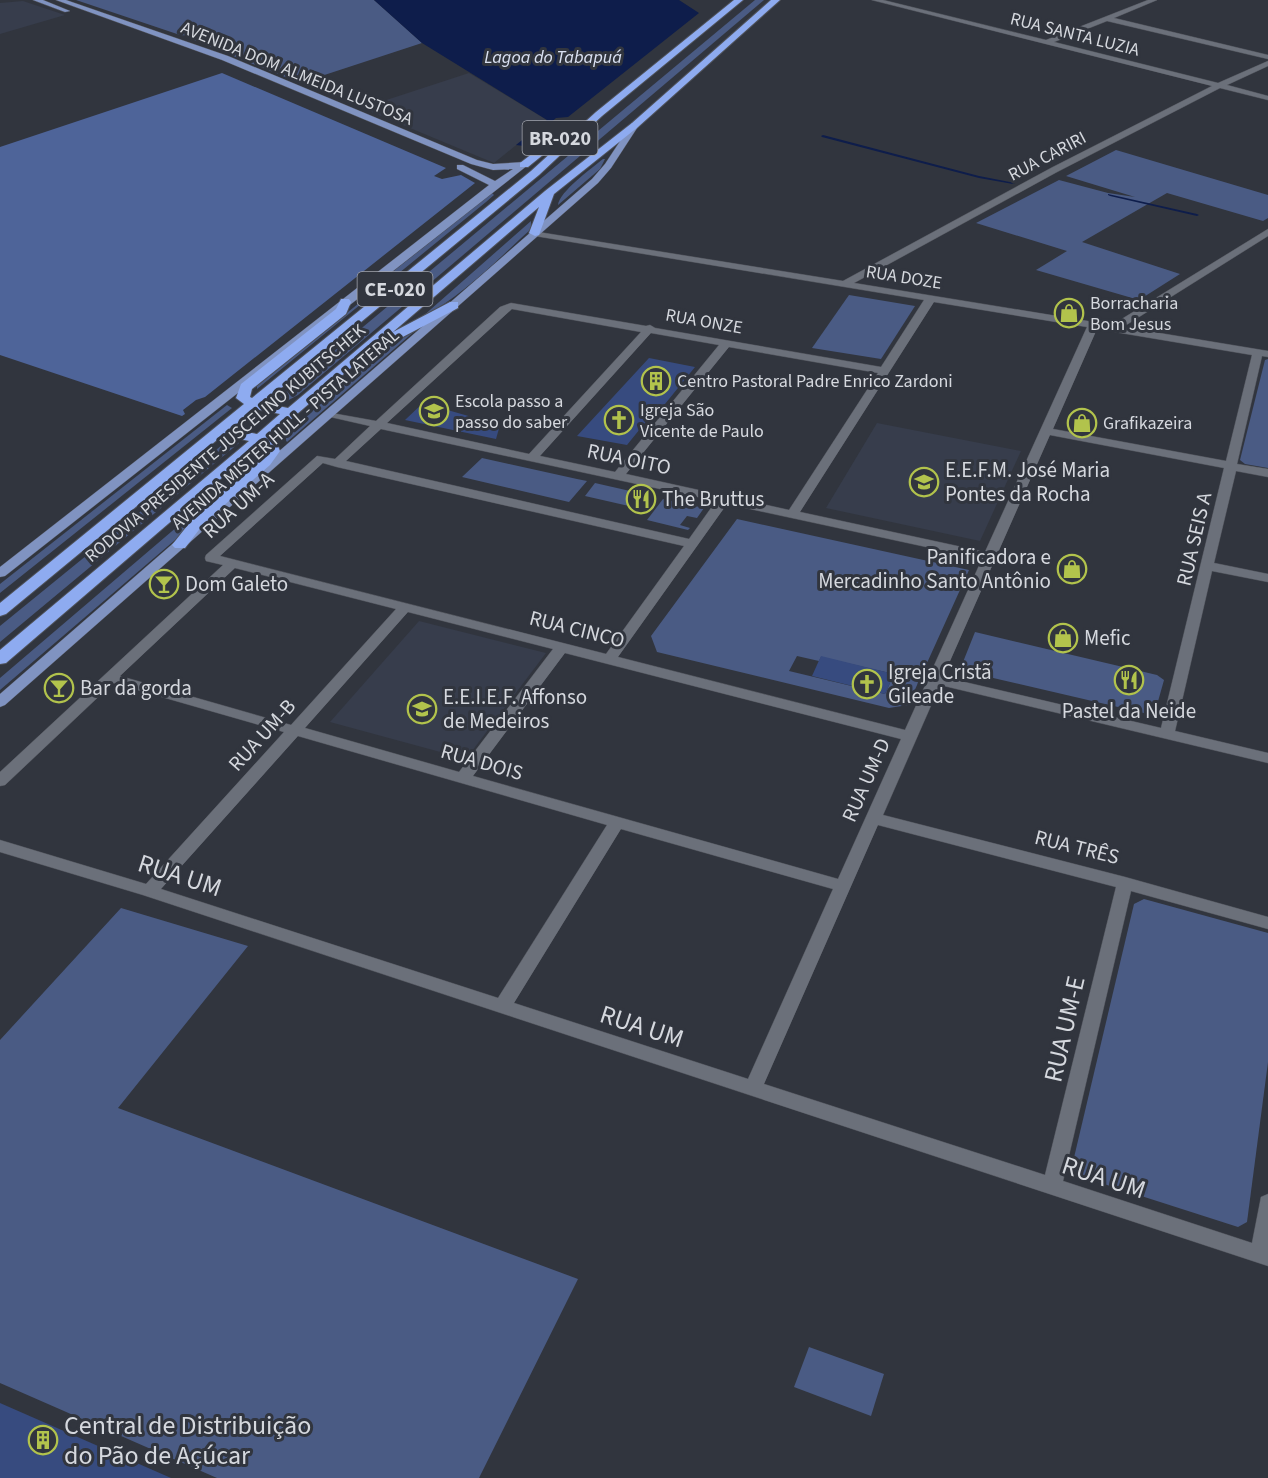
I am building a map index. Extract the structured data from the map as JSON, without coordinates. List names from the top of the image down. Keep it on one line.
{"streets":{"highway":["BR-020","CE-020","RODOVIA PRESIDENTE JUSCELINO KUBITSCHEK"],"main road":["AVENIDA DOM ALMEIDA LUSTOSA","AVENIDA MISTER HULL - PISTA LATERAL"],"street":["RUA SANTA LUZIA","RUA CARIRI","RUA DOZE","RUA ONZE","RUA OITO","RUA UM-A","RUA SEIS A","RUA CINCO","RUA UM-B","RUA DOIS","RUA UM-D","RUA TRÊS","RUA UM","RUA UM-E"]},"crossings":[["RUA SANTA LUZIA","RUA CARIRI"],["AVENIDA DOM ALMEIDA LUSTOSA","BR-020"],["BR-020","RODOVIA PRESIDENTE JUSCELINO KUBITSCHEK"],["RUA CARIRI","RUA DOZE"],["RUA DOZE","AVENIDA MISTER HULL - PISTA LATERAL"],["RUA DOZE","RUA SEIS A"],["RUA DOZE","RUA UM-D"],["RUA ONZE","RUA OITO"],["AVENIDA MISTER HULL - PISTA LATERAL","RODOVIA PRESIDENTE JUSCELINO KUBITSCHEK"],["AVENIDA MISTER HULL - PISTA LATERAL","RUA OITO"],["RUA OITO","RUA UM-D"],["RUA UM-A","RUA CINCO"],["RUA UM-A","RUA DOIS"],["RUA CINCO","RUA UM-B"],["RUA CINCO","RUA UM-D"],["RUA UM-B","RUA DOIS"],["RUA UM-B","RUA UM"],["RUA DOIS","RUA UM-D"],["RUA UM-D","RUA TRÊS"],["RUA UM-D","RUA UM"],["RUA TRÊS","RUA UM-E"],["RUA UM","RUA UM-E"]],"water":["Lagoa do Tabapuá"],"places":{"shop":["Borracharia Bom Jesus","Grafikazeira","Panificadora e Mercadinho Santo Antônio","Mefic"],"building":["Centro Pastoral Padre Enrico Zardoni","Central de Distribuição do Pão de Açúcar"],"school or university":["Escola passo a passo do saber","E.E.F.M. José Maria Pontes da Rocha","E.E.I.E.F. Affonso de Medeiros"],"church":["Igreja São Vicente de Paulo","Igreja Cristã Gileade"],"restaurant":["The Bruttus","Pastel da Neide"],"bar":["Dom Galeto","Bar da gorda"]}}
